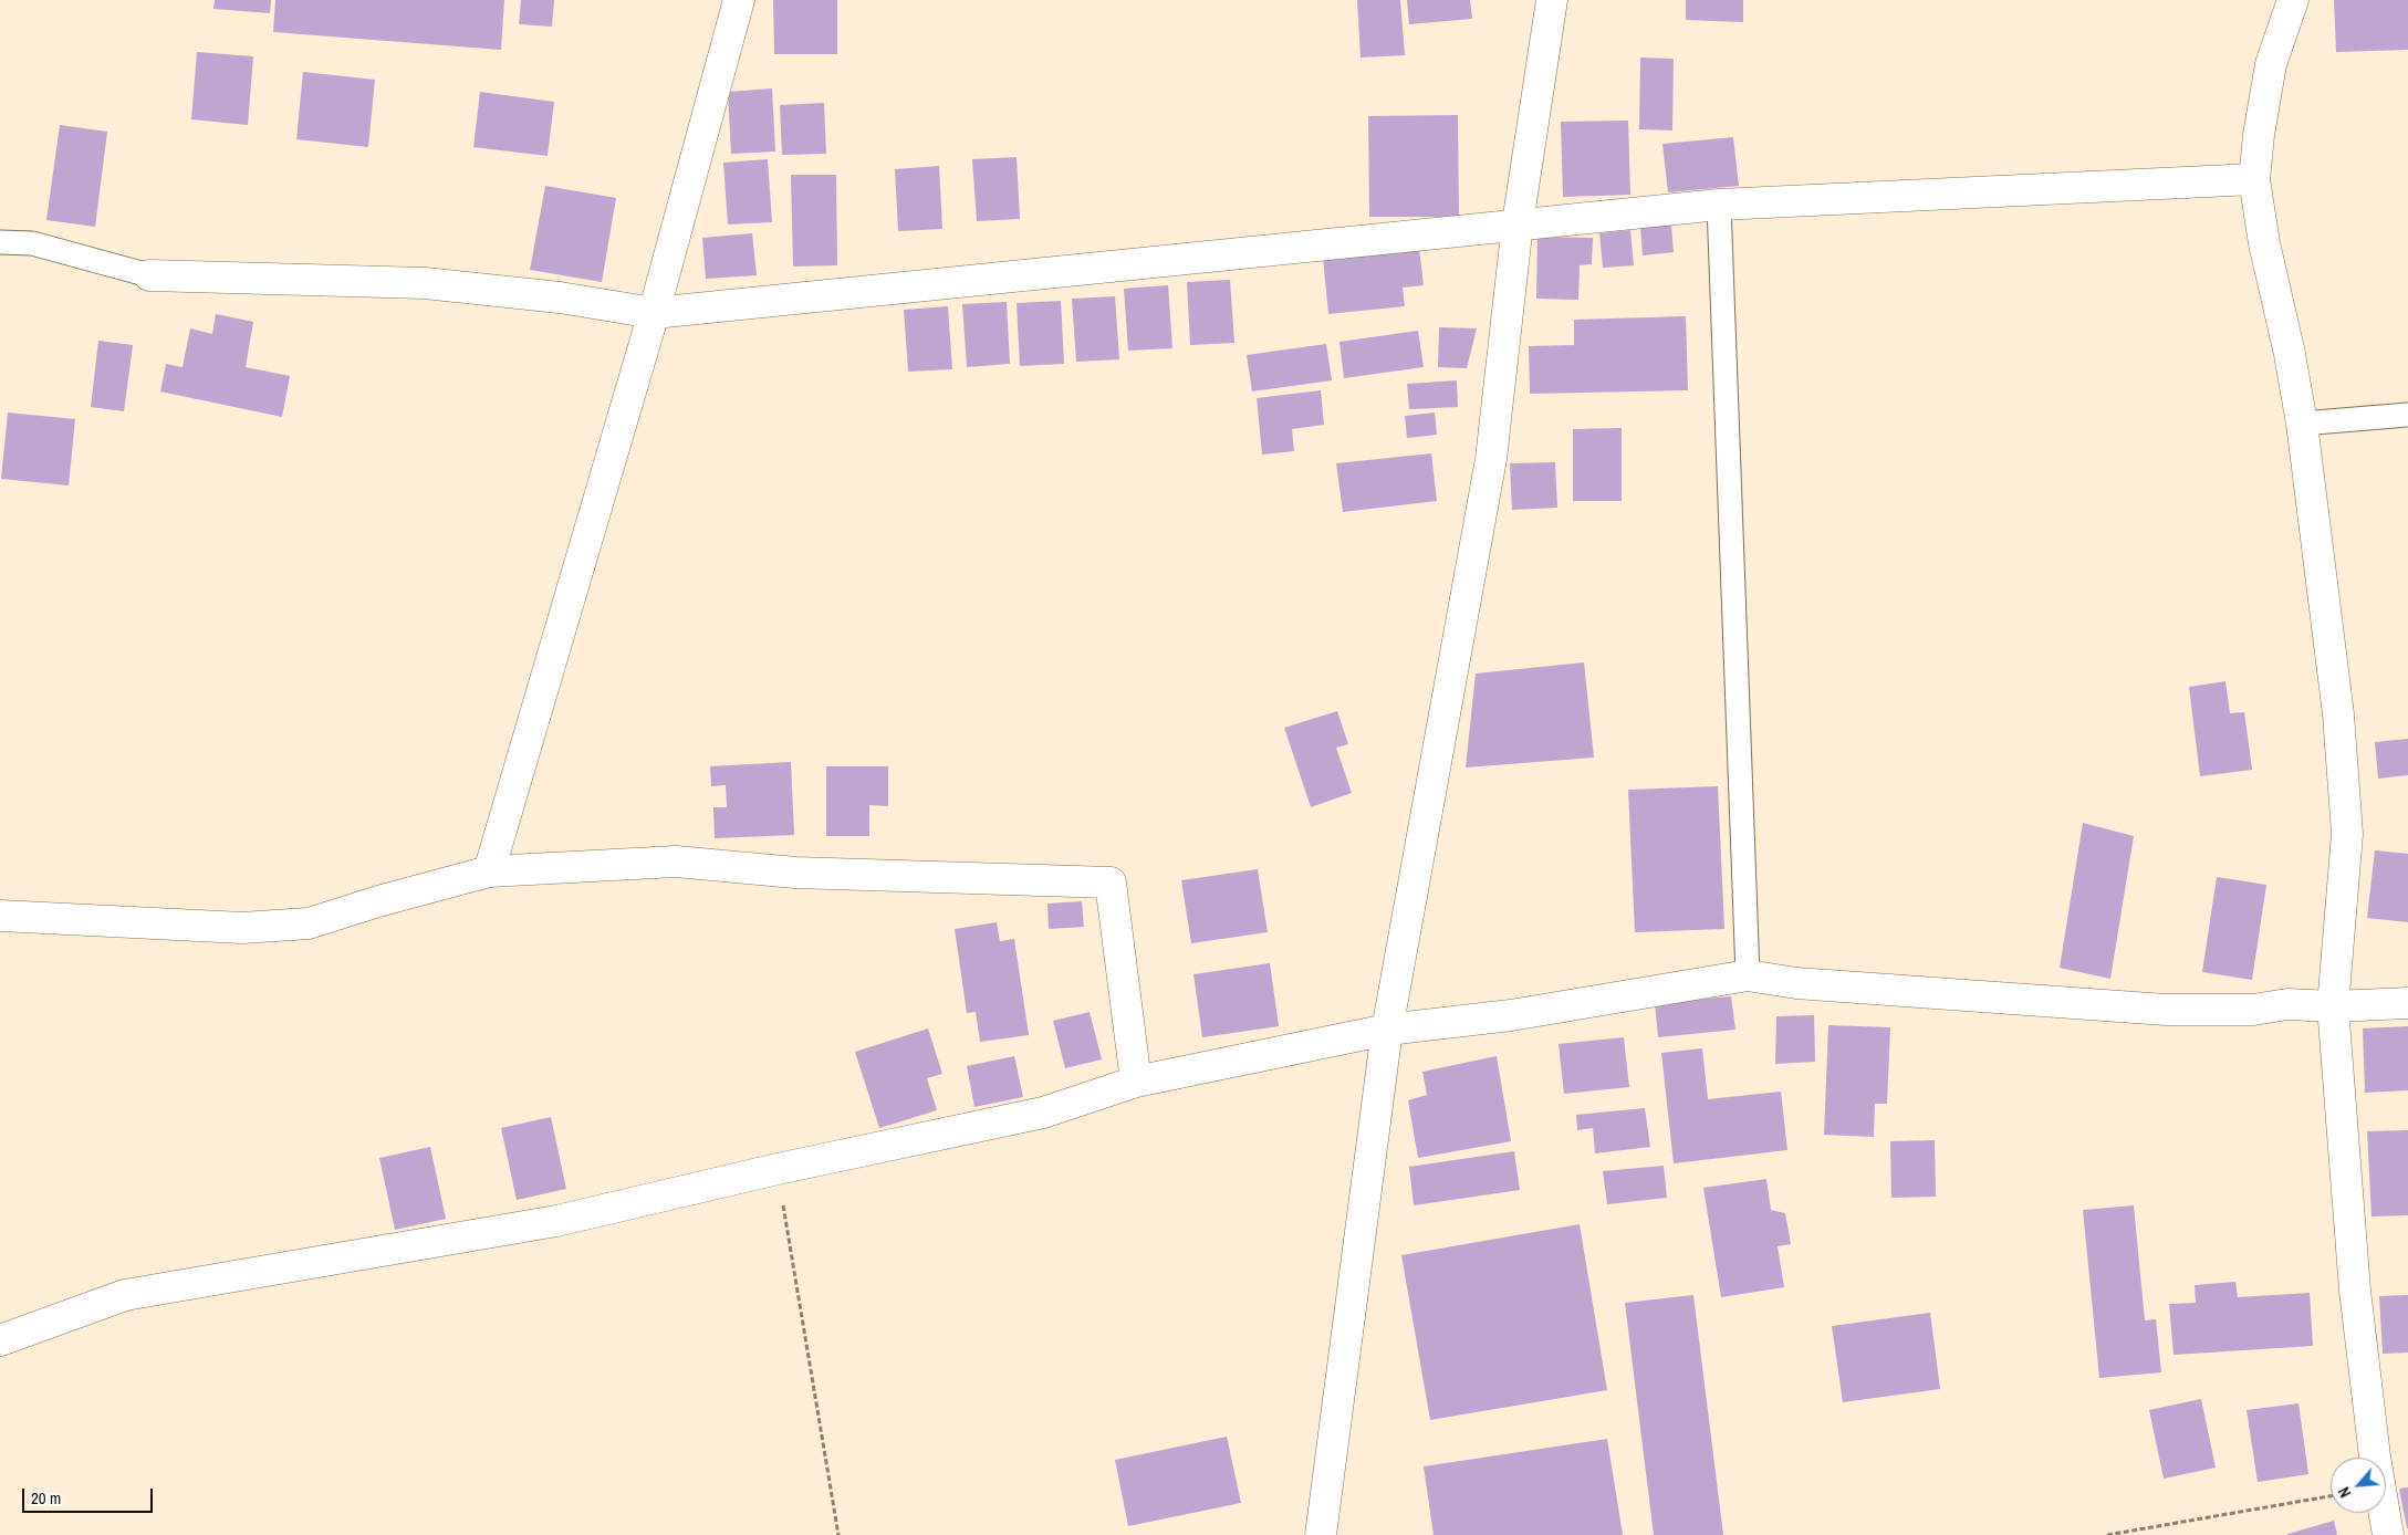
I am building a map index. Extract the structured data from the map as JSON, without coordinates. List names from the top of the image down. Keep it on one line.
{"scale_bar":"20 m","north":"bottom left"}
